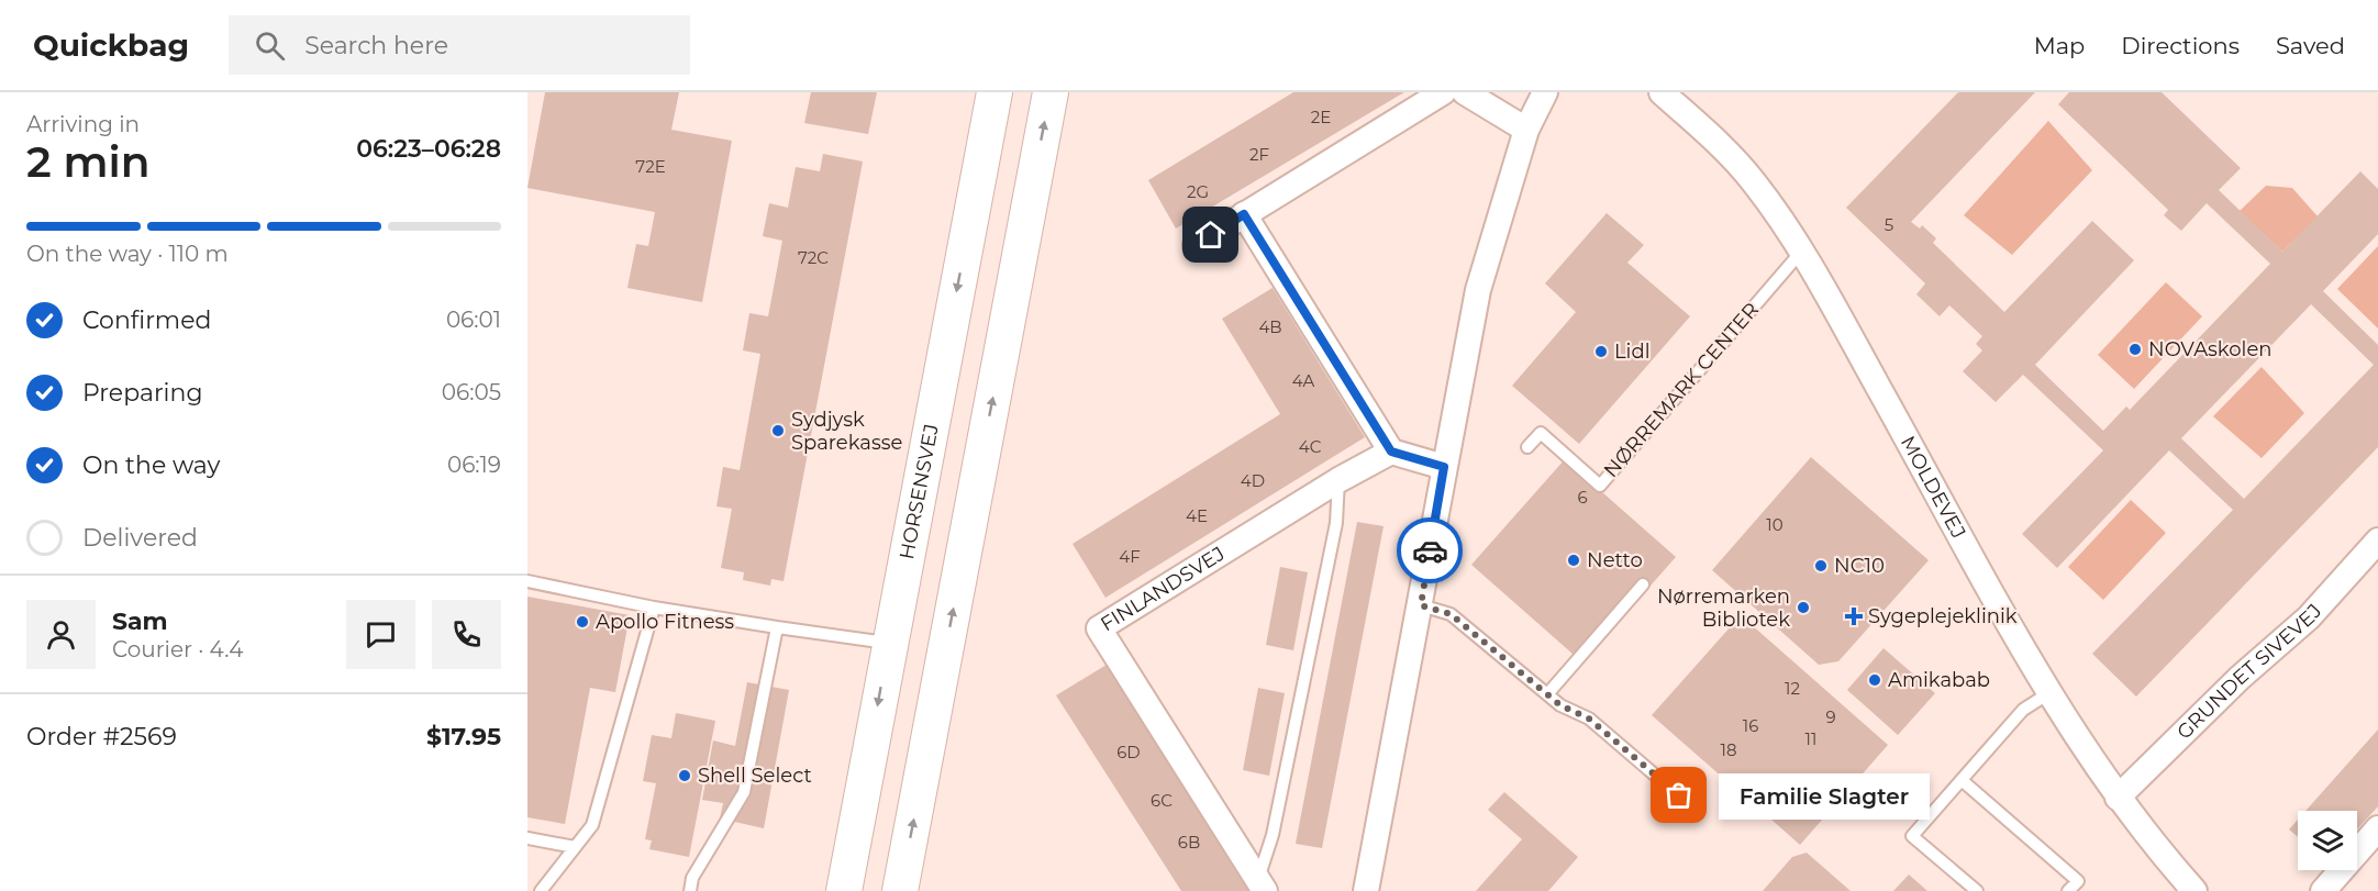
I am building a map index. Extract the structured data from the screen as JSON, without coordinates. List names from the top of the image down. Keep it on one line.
{"streets":{"main road":["HORSENSVEJ"],"street":["MOLDEVEJ","FINLANDSVEJ","GRUNDET SIVEVEJ"],"lane":["NØRREMARK CENTER"]},"crossings":[["NØRREMARK CENTER","MOLDEVEJ"],["MOLDEVEJ","GRUNDET SIVEVEJ"]],"places":{"other":["NOVAskolen","Lidl","Sydjysk Sparekasse","Netto","NC10","Nørremarken Bibliotek","Apollo Fitness","Amikabab","Shell Select","Familie Slagter"],"health":["Sygeplejeklinik"]},"house_numbers":["2E","2F","72E","2G","5","72C","4B","4A","4C","4D","6","4E","10","4F","12","9","16","11","18","6D","6C","6B"],"page":{"header":"Quickbag","search":"Search here","nav":["Map","Directions","Saved"],"heading":["2 min","Arriving in","06:23–06:28"],"panel":["Sam","Courier · 4.4","Order #2569","$17.95"],"bar":"On the way · 110 m","list":[["Confirmed","06:01"],["Preparing","06:05"],["On the way","06:19"],"Delivered"],"bubble":"Familie Slagter"}}
